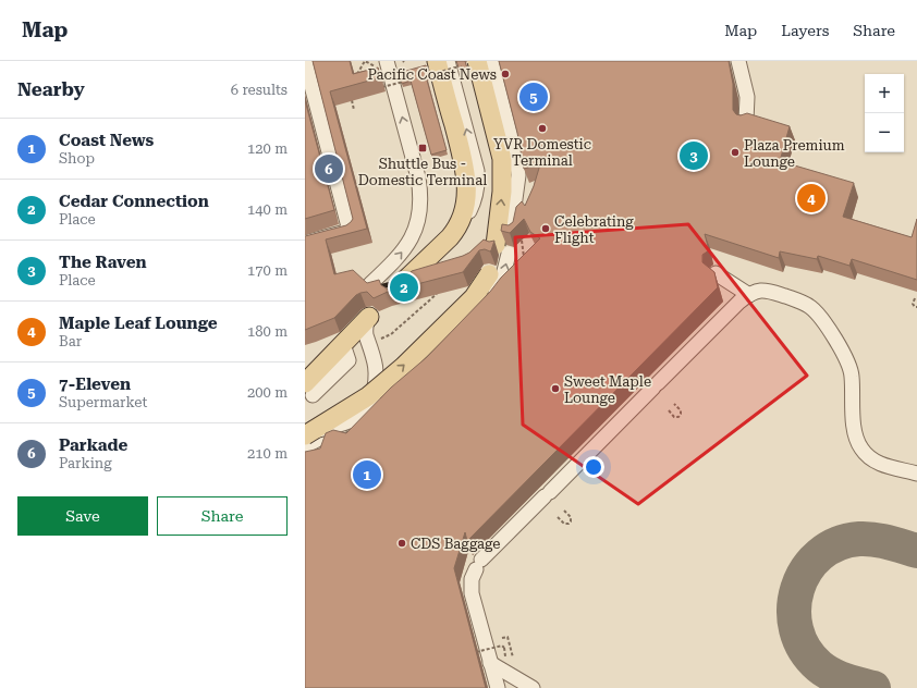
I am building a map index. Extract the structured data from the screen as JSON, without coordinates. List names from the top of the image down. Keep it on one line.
{"places":{"other":["Pacific Coast News","YVR Domestic Terminal","Plaza Premium Lounge","Celebrating Flight","Sweet Maple Lounge","CDS Baggage"],"transit":["Shuttle Bus - Domestic Terminal"]},"page":{"header":"Map","nav":["Map","Layers","Share"],"heading":["Nearby","6 results"],"map_buttons":["+","−"],"pins":["5","3","6","4","2","1"],"list":[{"mark":"1","name":"Coast News","note":"Shop","value":"120 m"},{"mark":"2","name":"Cedar Connection","note":"Place","value":"140 m"},{"mark":"3","name":"The Raven","note":"Place","value":"170 m"},{"mark":"4","name":"Maple Leaf Lounge","note":"Bar","value":"180 m"},{"mark":"5","name":"7-Eleven","note":"Supermarket","value":"200 m"},{"mark":"6","name":"Parkade","note":"Parking","value":"210 m"}],"buttons":["Save","Share"]}}
